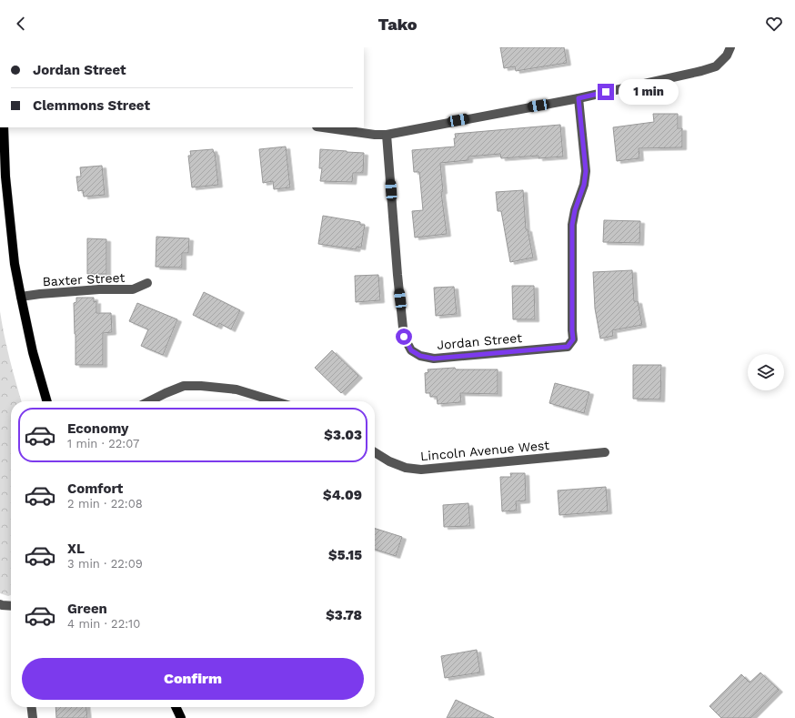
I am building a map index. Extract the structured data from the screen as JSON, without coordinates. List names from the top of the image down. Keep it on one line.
{"streets":{"street":["Baxter Street","Jordan Street","Lincoln Avenue West"]},"page":{"header":"Tako","banner":["Jordan Street","Clemmons Street"],"bubble":"1 min","list":[{"name":"Economy","note":"1 min · 22:07","value":"$3.03"},{"name":"Comfort","note":"2 min · 22:08","value":"$4.09"},{"name":"XL","note":"3 min · 22:09","value":"$5.15"},{"name":"Green","note":"4 min · 22:10","value":"$3.78"}],"buttons":"Confirm"}}
